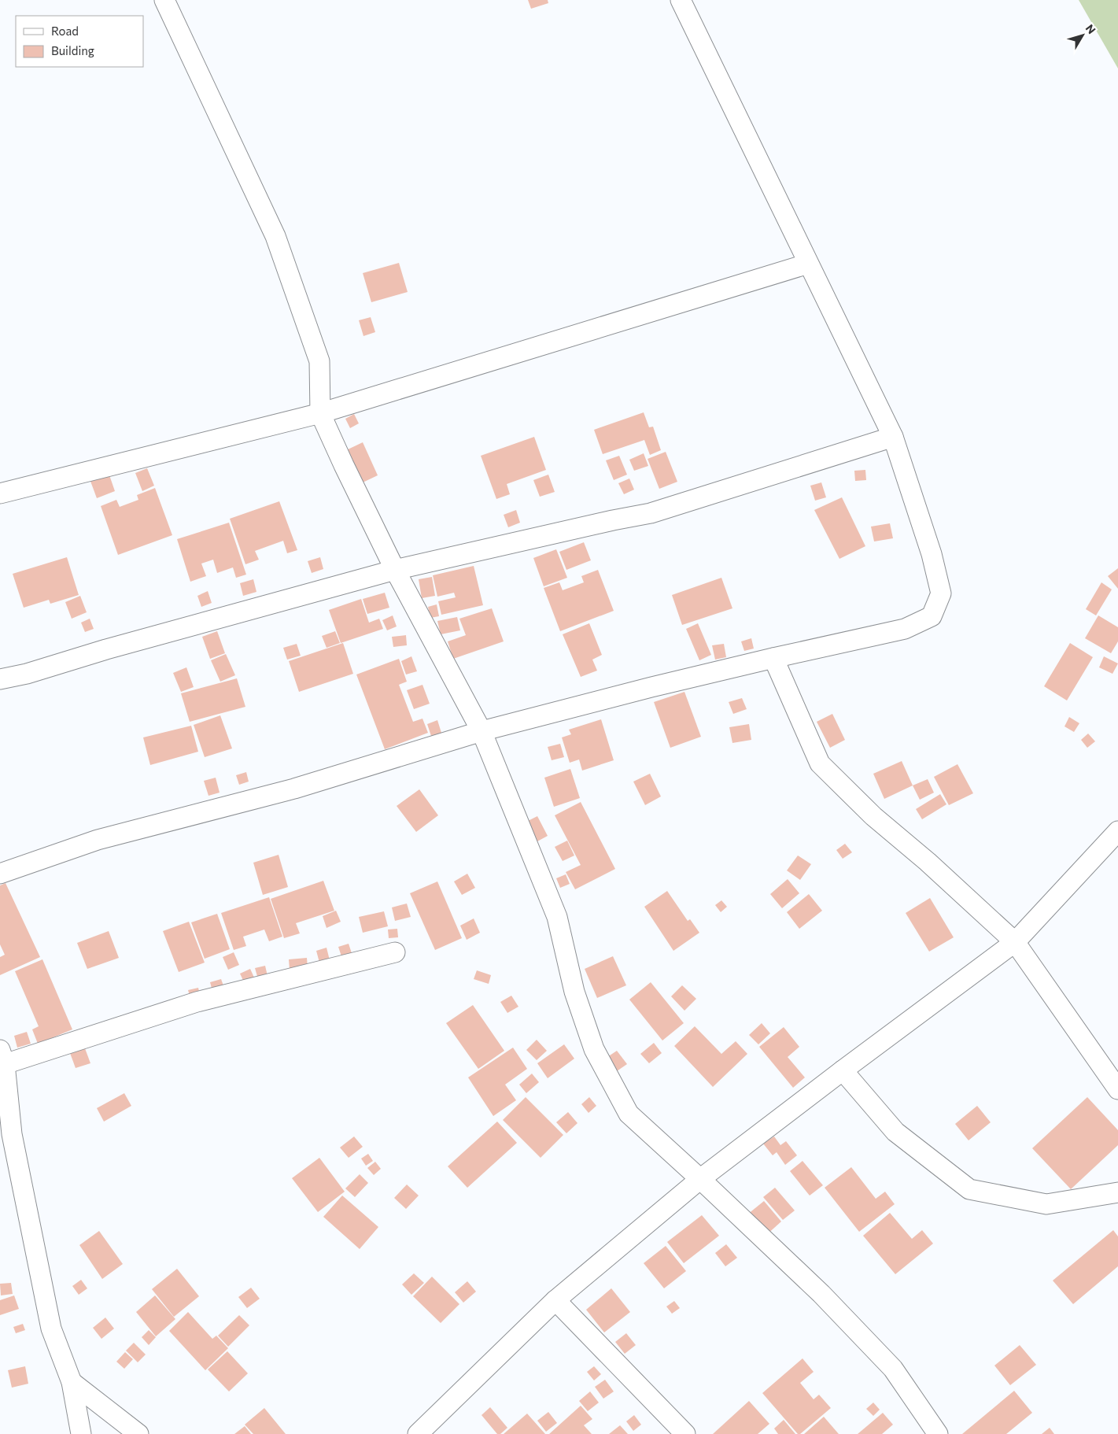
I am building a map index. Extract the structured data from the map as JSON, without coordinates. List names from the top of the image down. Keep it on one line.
{"legend":["Road","Building"],"north":"top right"}
